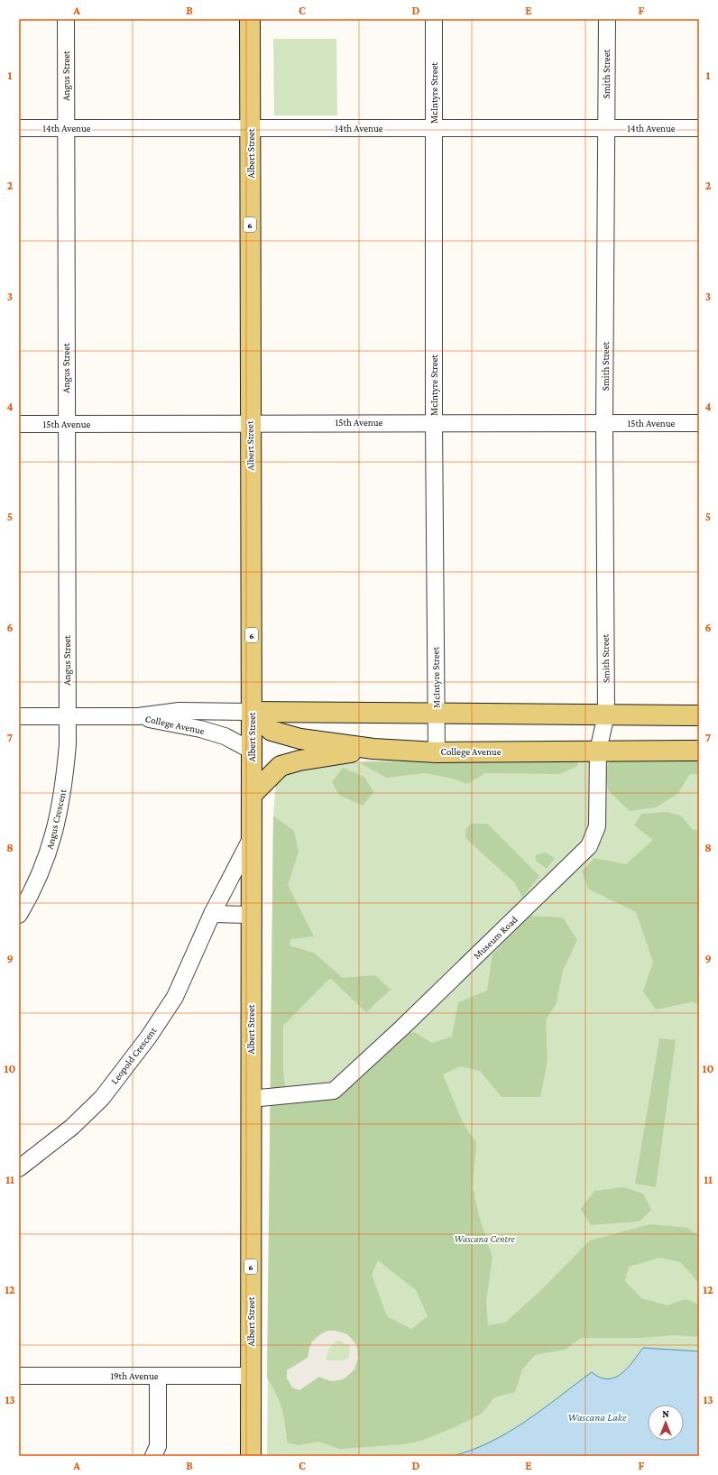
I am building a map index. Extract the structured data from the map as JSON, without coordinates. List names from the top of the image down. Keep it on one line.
{"streets":{"main road":["Albert Street","6","College Avenue"],"street":["Smith Street","Angus Street","McIntyre Street","14th Avenue","15th Avenue","Angus Crescent","Museum Road","Leopold Crescent","19th Avenue"]},"crossings":[["Smith Street","14th Avenue"],["Smith Street","15th Avenue"],["Smith Street","College Avenue"],["Smith Street","Museum Road"],["Angus Street","14th Avenue"],["Angus Street","15th Avenue"],["Angus Street","College Avenue"],["Angus Street","Angus Crescent"],["McIntyre Street","14th Avenue"],["McIntyre Street","15th Avenue"],["McIntyre Street","College Avenue"],["14th Avenue","Albert Street"],["Albert Street","15th Avenue"],["Albert Street","College Avenue"],["Albert Street","Museum Road"],["Albert Street","Leopold Crescent"],["Albert Street","19th Avenue"],["College Avenue","Angus Crescent"],["College Avenue","Museum Road"]],"water":["Wascana Lake"],"parks":["Wascana Centre"],"north":"top","grid":{"columns":["A","B","C","D","E","F"],"rows":["1","2","3","4","5","6","7","8","9","10","11","12","13"]}}
